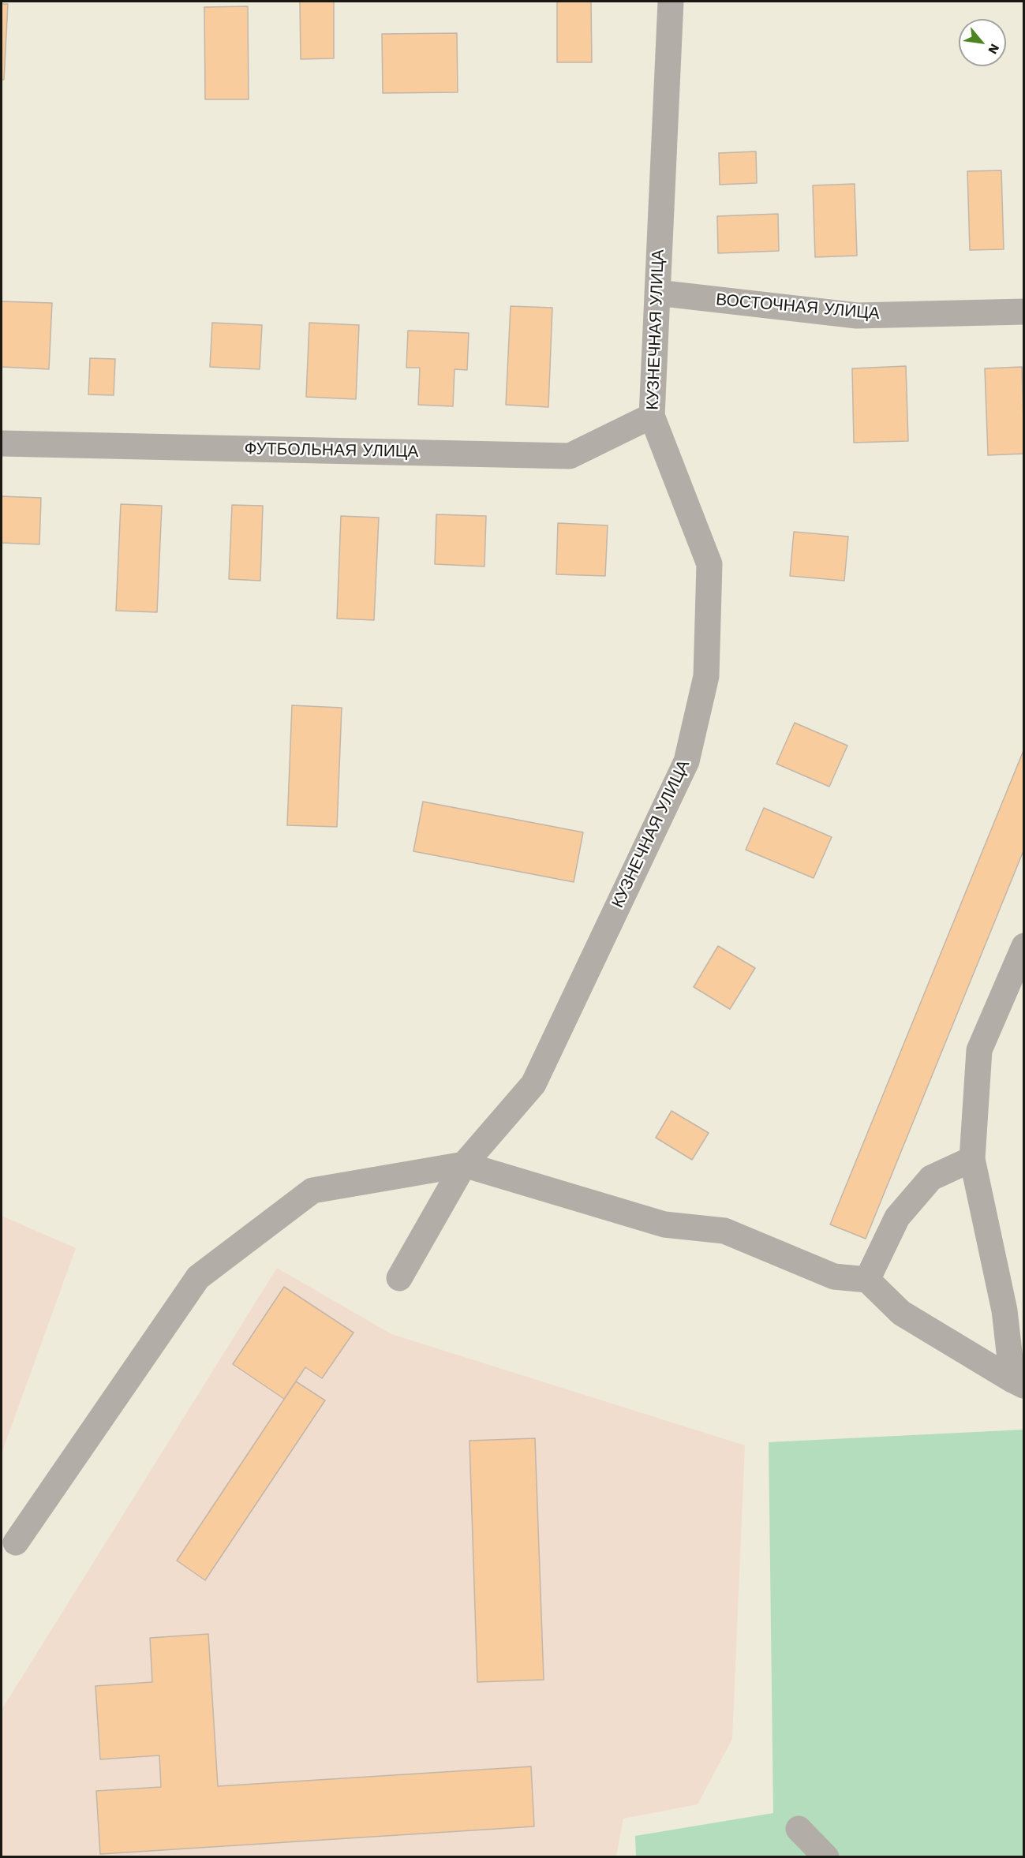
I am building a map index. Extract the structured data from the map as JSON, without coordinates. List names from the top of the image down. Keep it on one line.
{"streets":{"street":["ВОСТОЧНАЯ УЛИЦА","КУЗНЕЧНАЯ УЛИЦА","ФУТБОЛЬНАЯ УЛИЦА"]},"crossings":[["ВОСТОЧНАЯ УЛИЦА","КУЗНЕЧНАЯ УЛИЦА"],["КУЗНЕЧНАЯ УЛИЦА","ФУТБОЛЬНАЯ УЛИЦА"]],"north":"bottom right"}
